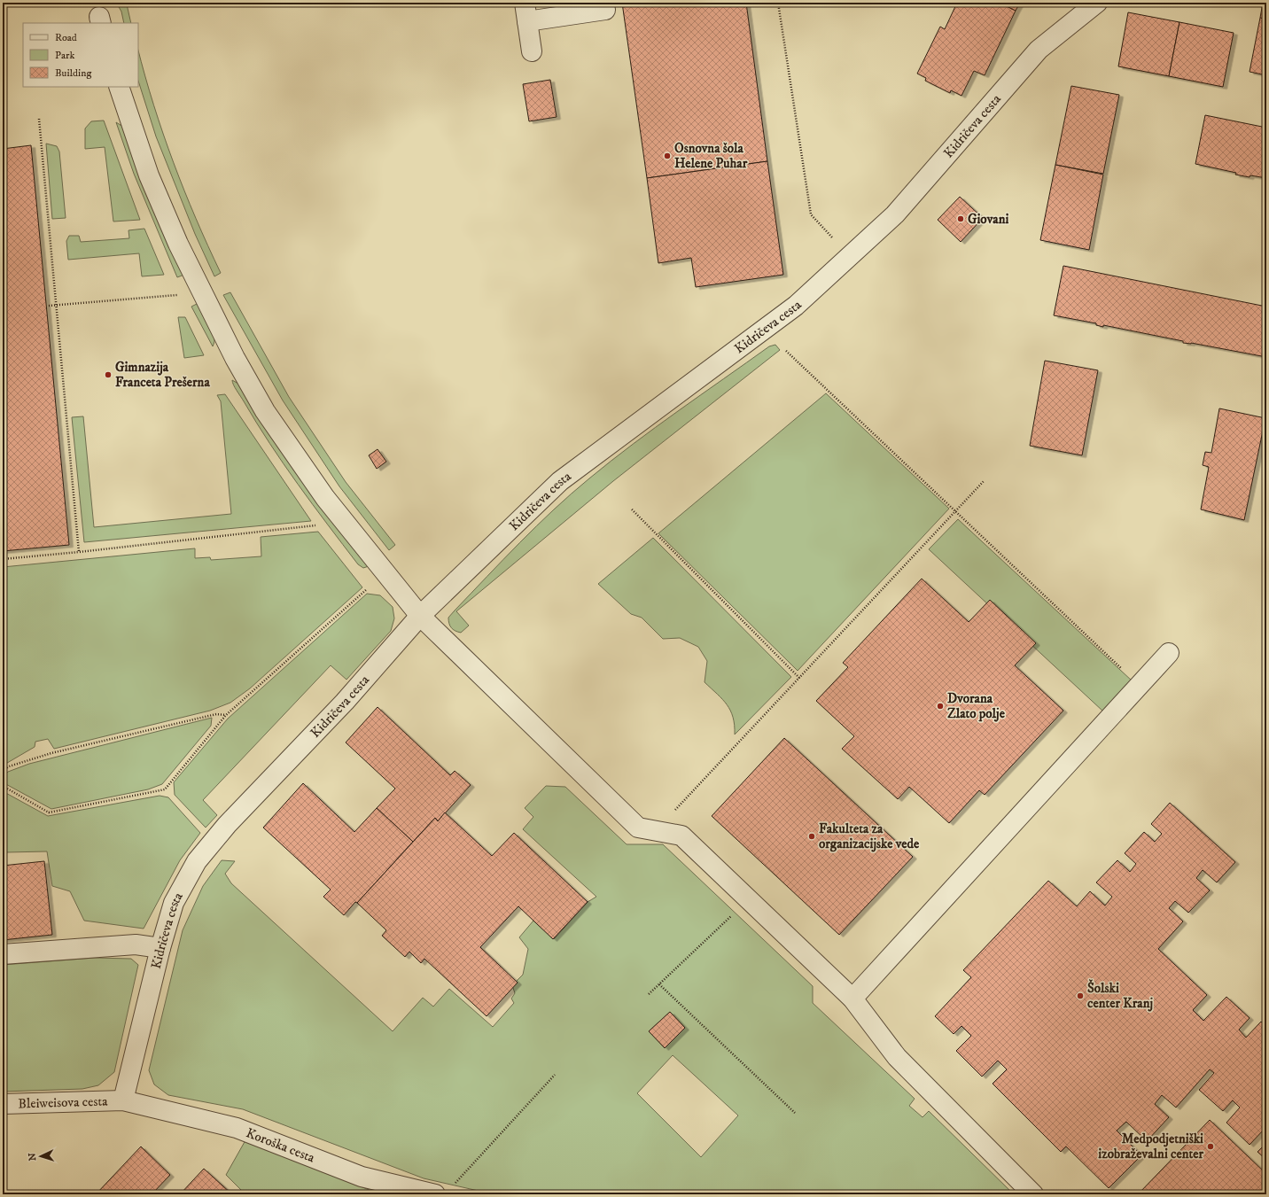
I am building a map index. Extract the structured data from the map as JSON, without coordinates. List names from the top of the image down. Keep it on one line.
{"streets":{"street":["Kidričeva cesta","Bleiweisova cesta","Koroška cesta"]},"crossings":[["Kidričeva cesta","Bleiweisova cesta"],["Kidričeva cesta","Koroška cesta"],["Bleiweisova cesta","Koroška cesta"]],"places":["Osnovna šola Helene Puhar","Giovani","Gimnazija Franceta Prešerna","Dvorana Zlato polje","Fakulteta za organizacijske vede","Šolski center Kranj","Medpodjetniški izobraževalni center"],"legend":["Road","Park","Building"],"north":"left"}
